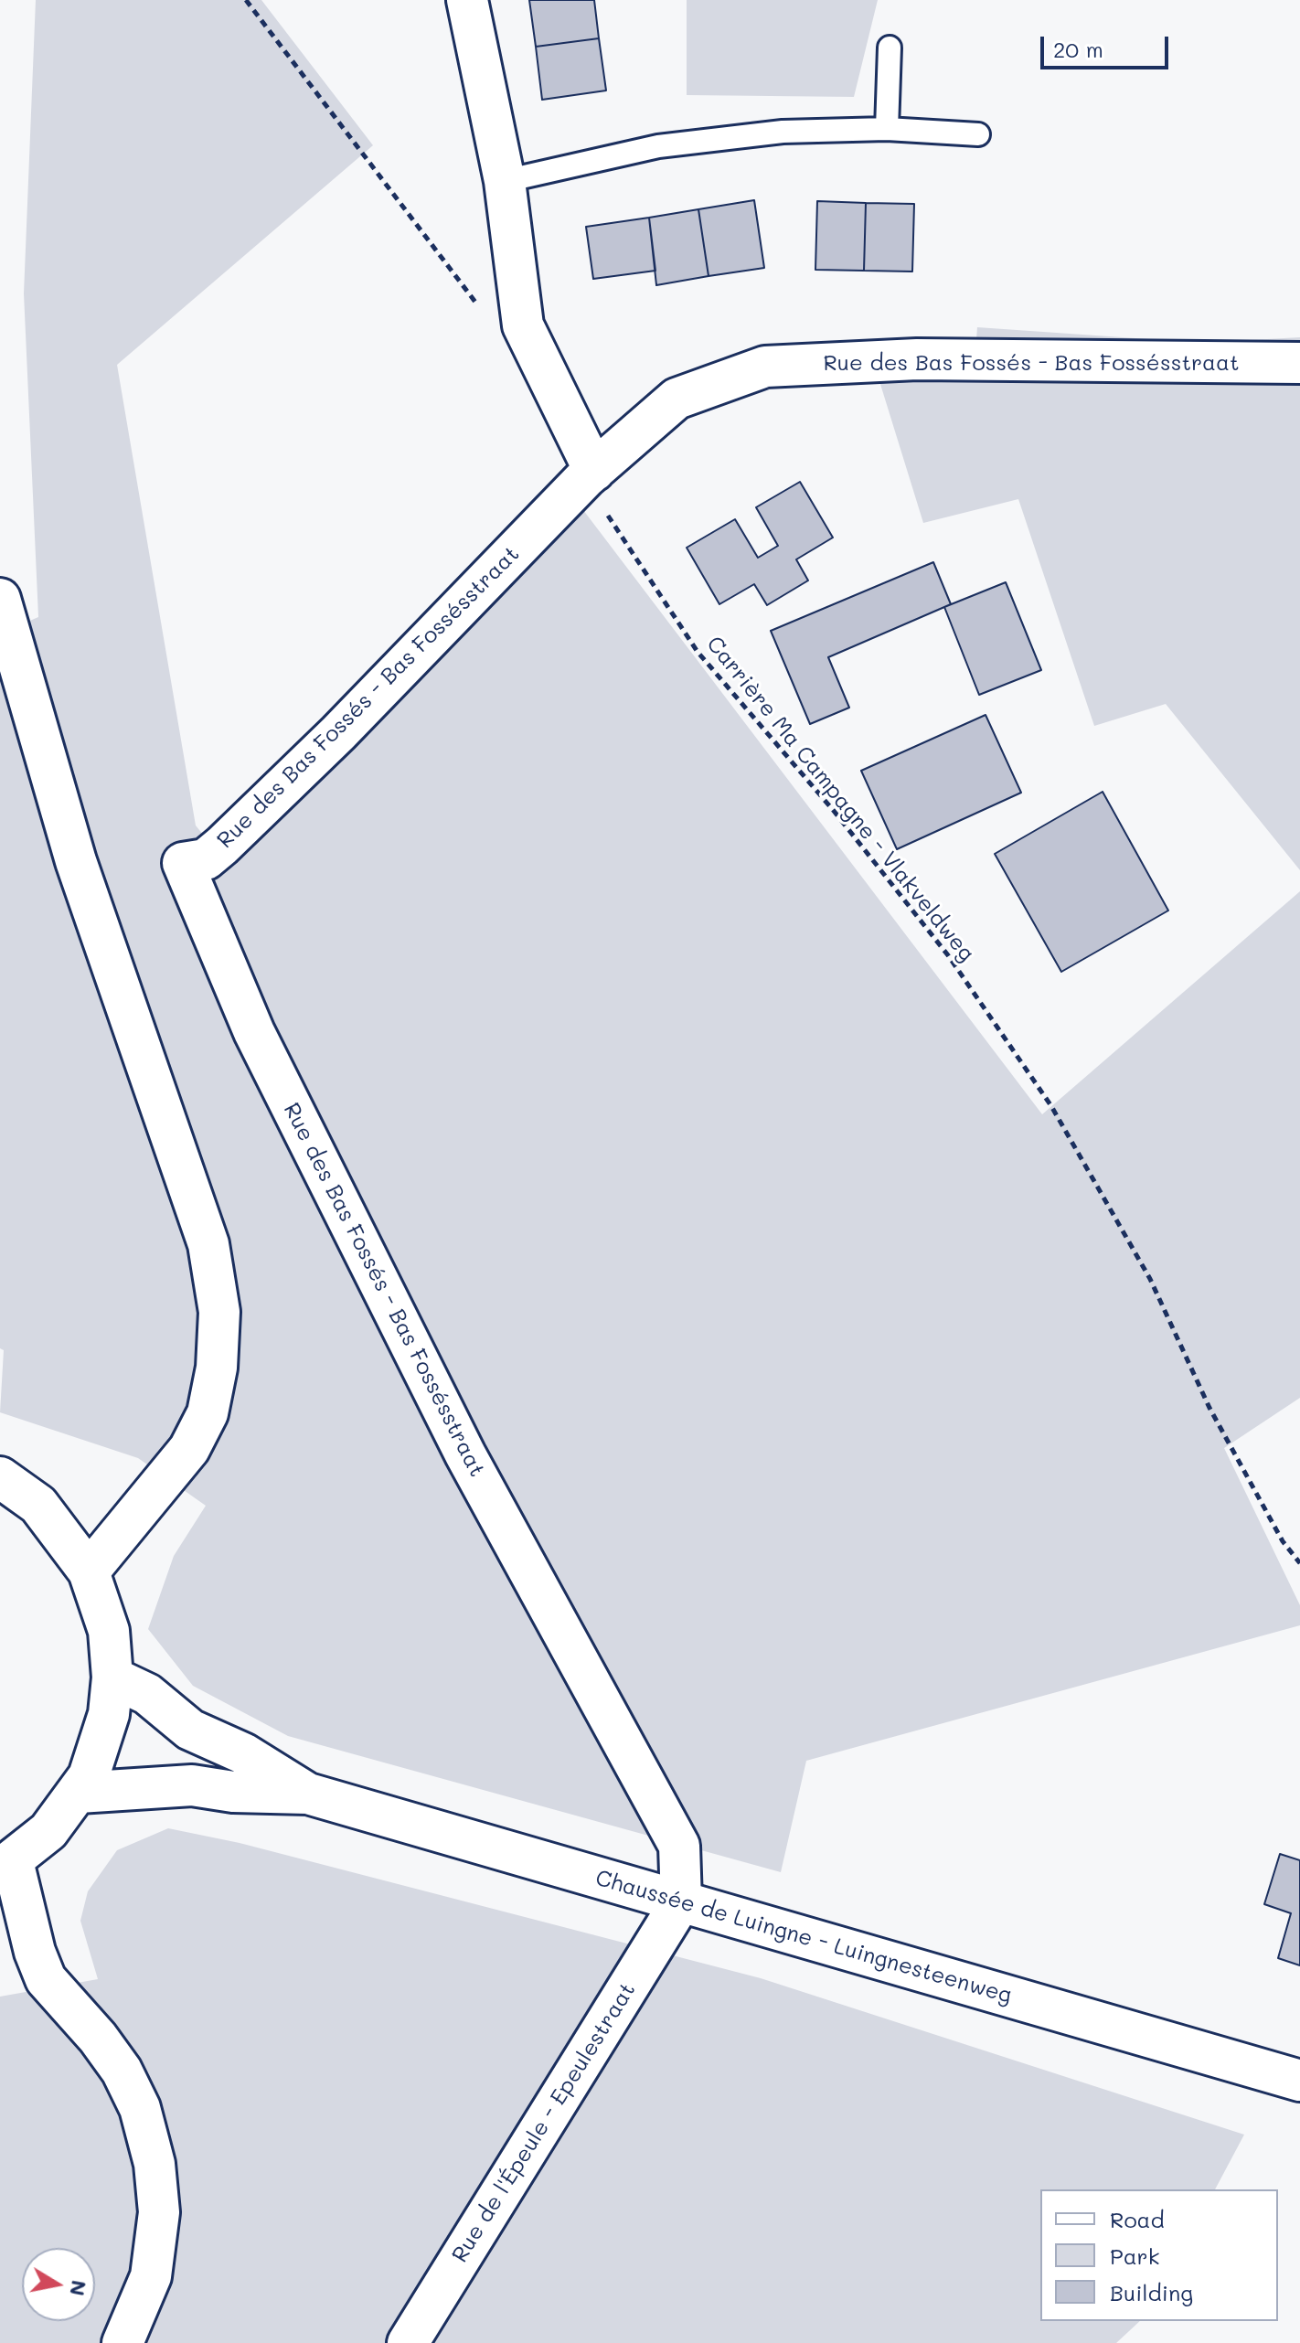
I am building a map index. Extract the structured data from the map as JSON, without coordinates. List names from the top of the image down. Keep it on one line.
{"streets":{"main road":["Rue des Bas Fossés - Bas Fossésstraat","Chaussée de Luingne - Luingnesteenweg","Rue de l'Épeule - Epeulestraat"],"path":["Carrière Ma Campagne - Vlakveldweg"]},"crossings":[["Rue des Bas Fossés - Bas Fossésstraat","Carrière Ma Campagne - Vlakveldweg"],["Rue des Bas Fossés - Bas Fossésstraat","Chaussée de Luingne - Luingnesteenweg"],["Rue des Bas Fossés - Bas Fossésstraat","Rue de l'Épeule - Epeulestraat"],["Chaussée de Luingne - Luingnesteenweg","Rue de l'Épeule - Epeulestraat"]],"legend":["Road","Park","Building"],"scale_bar":"20 m","north":"right"}
